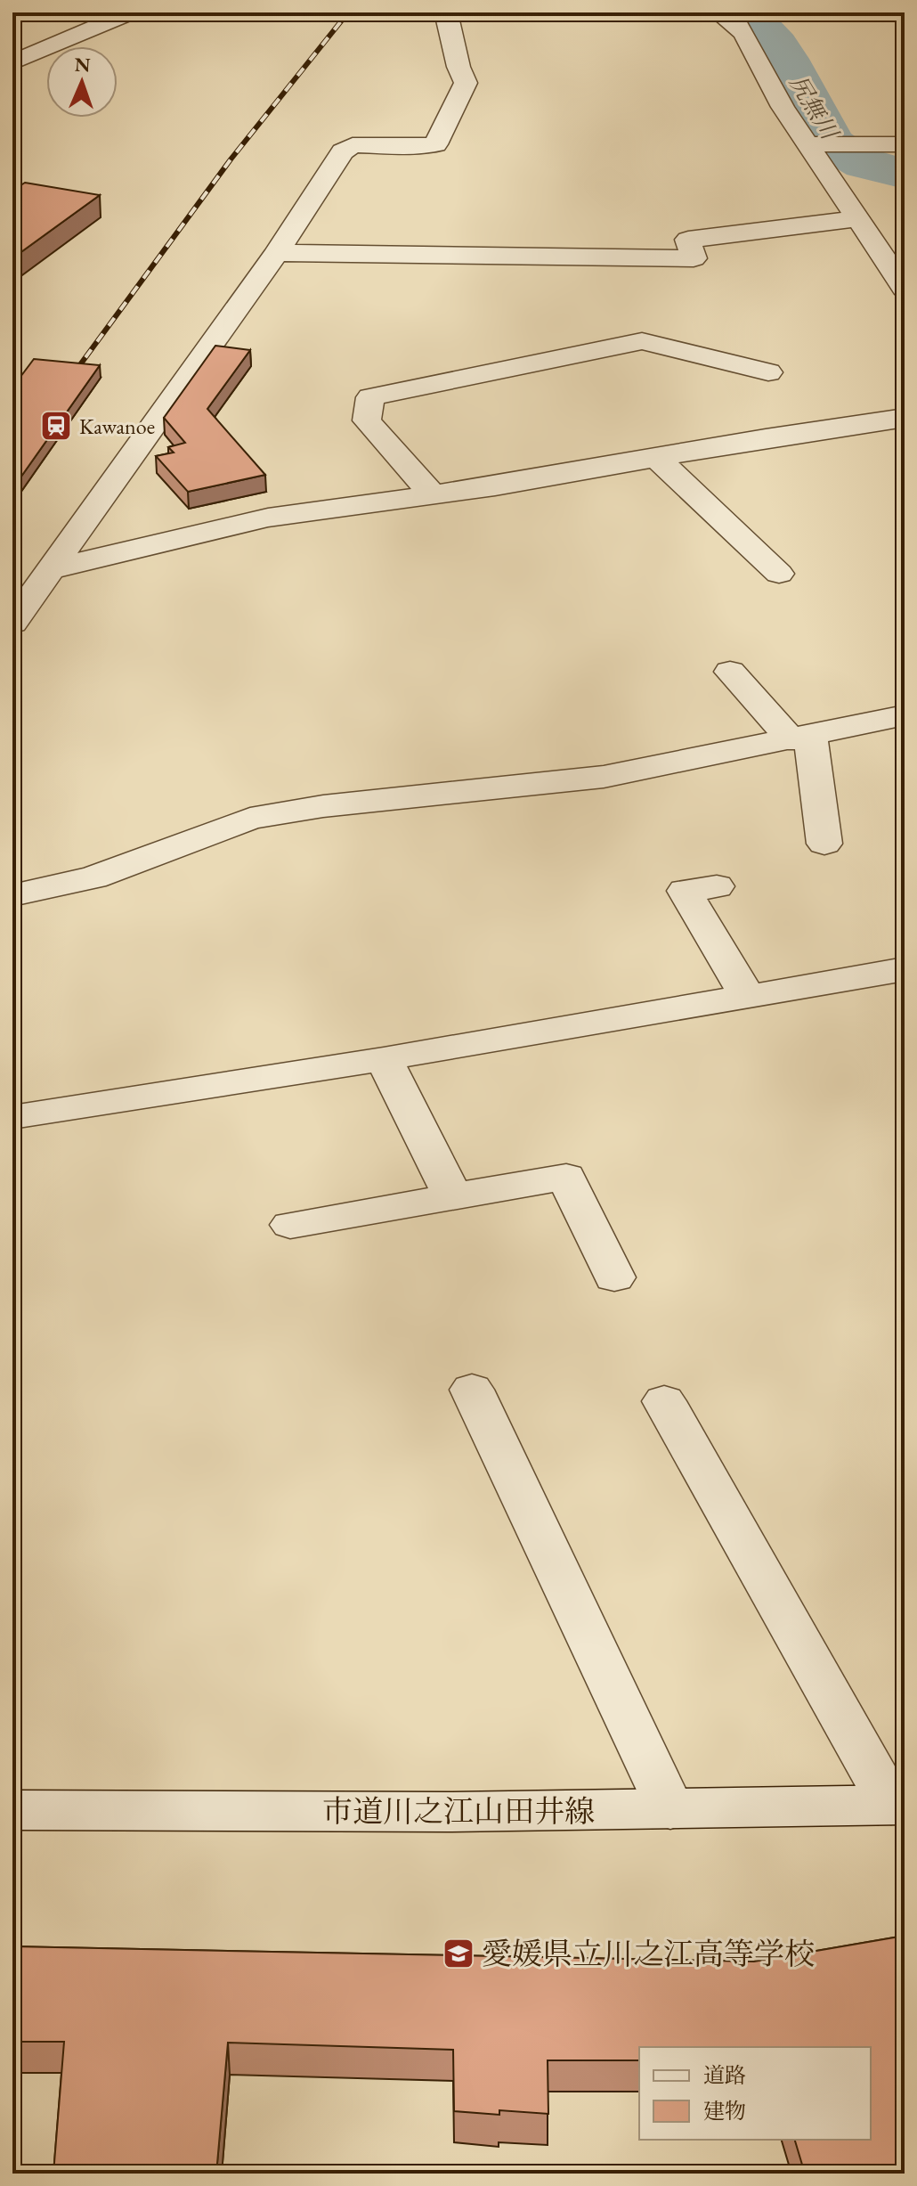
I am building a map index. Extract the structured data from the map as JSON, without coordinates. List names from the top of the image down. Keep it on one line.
{"streets":{"street":["市道川之江山田井線"]},"water":["尻無川"],"places":{"station":["Kawanoe"],"school or university":["愛媛県立川之江高等学校"]},"legend":["道路","建物"],"north":"top"}
